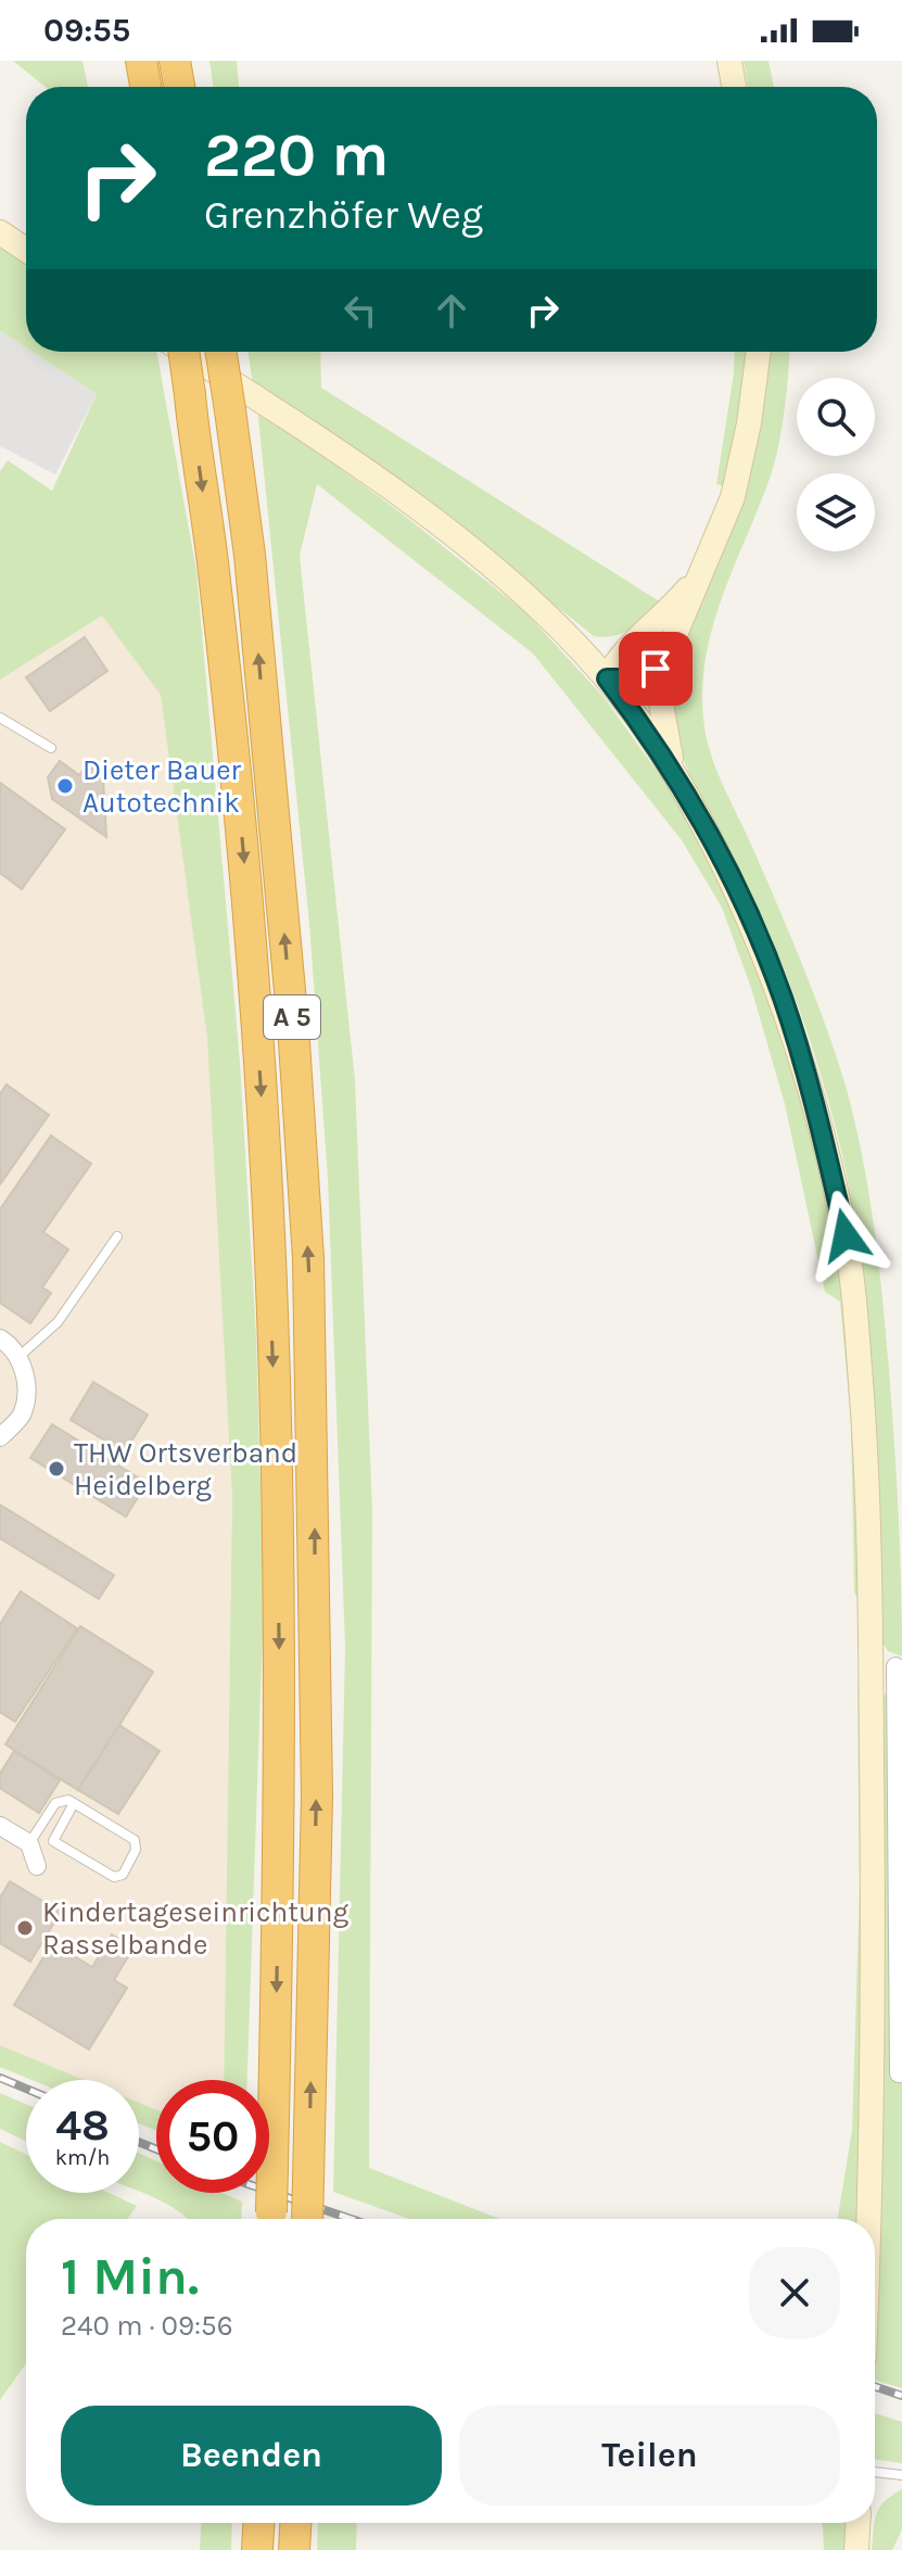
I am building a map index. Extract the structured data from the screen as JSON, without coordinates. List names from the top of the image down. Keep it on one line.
{"streets":{"highway":["A 5"]},"places":["Dieter Bauer Autotechnik","THW Ortsverband Heidelberg","Kindertageseinrichtung Rasselbande"],"page":{"status":"09:55","turn":["220 m","Grenzhöfer Weg"],"speed":"48 km/h","limit":"50","heading":["1 Min.","240 m · 09:56"],"buttons":["Beenden","Teilen"]}}
